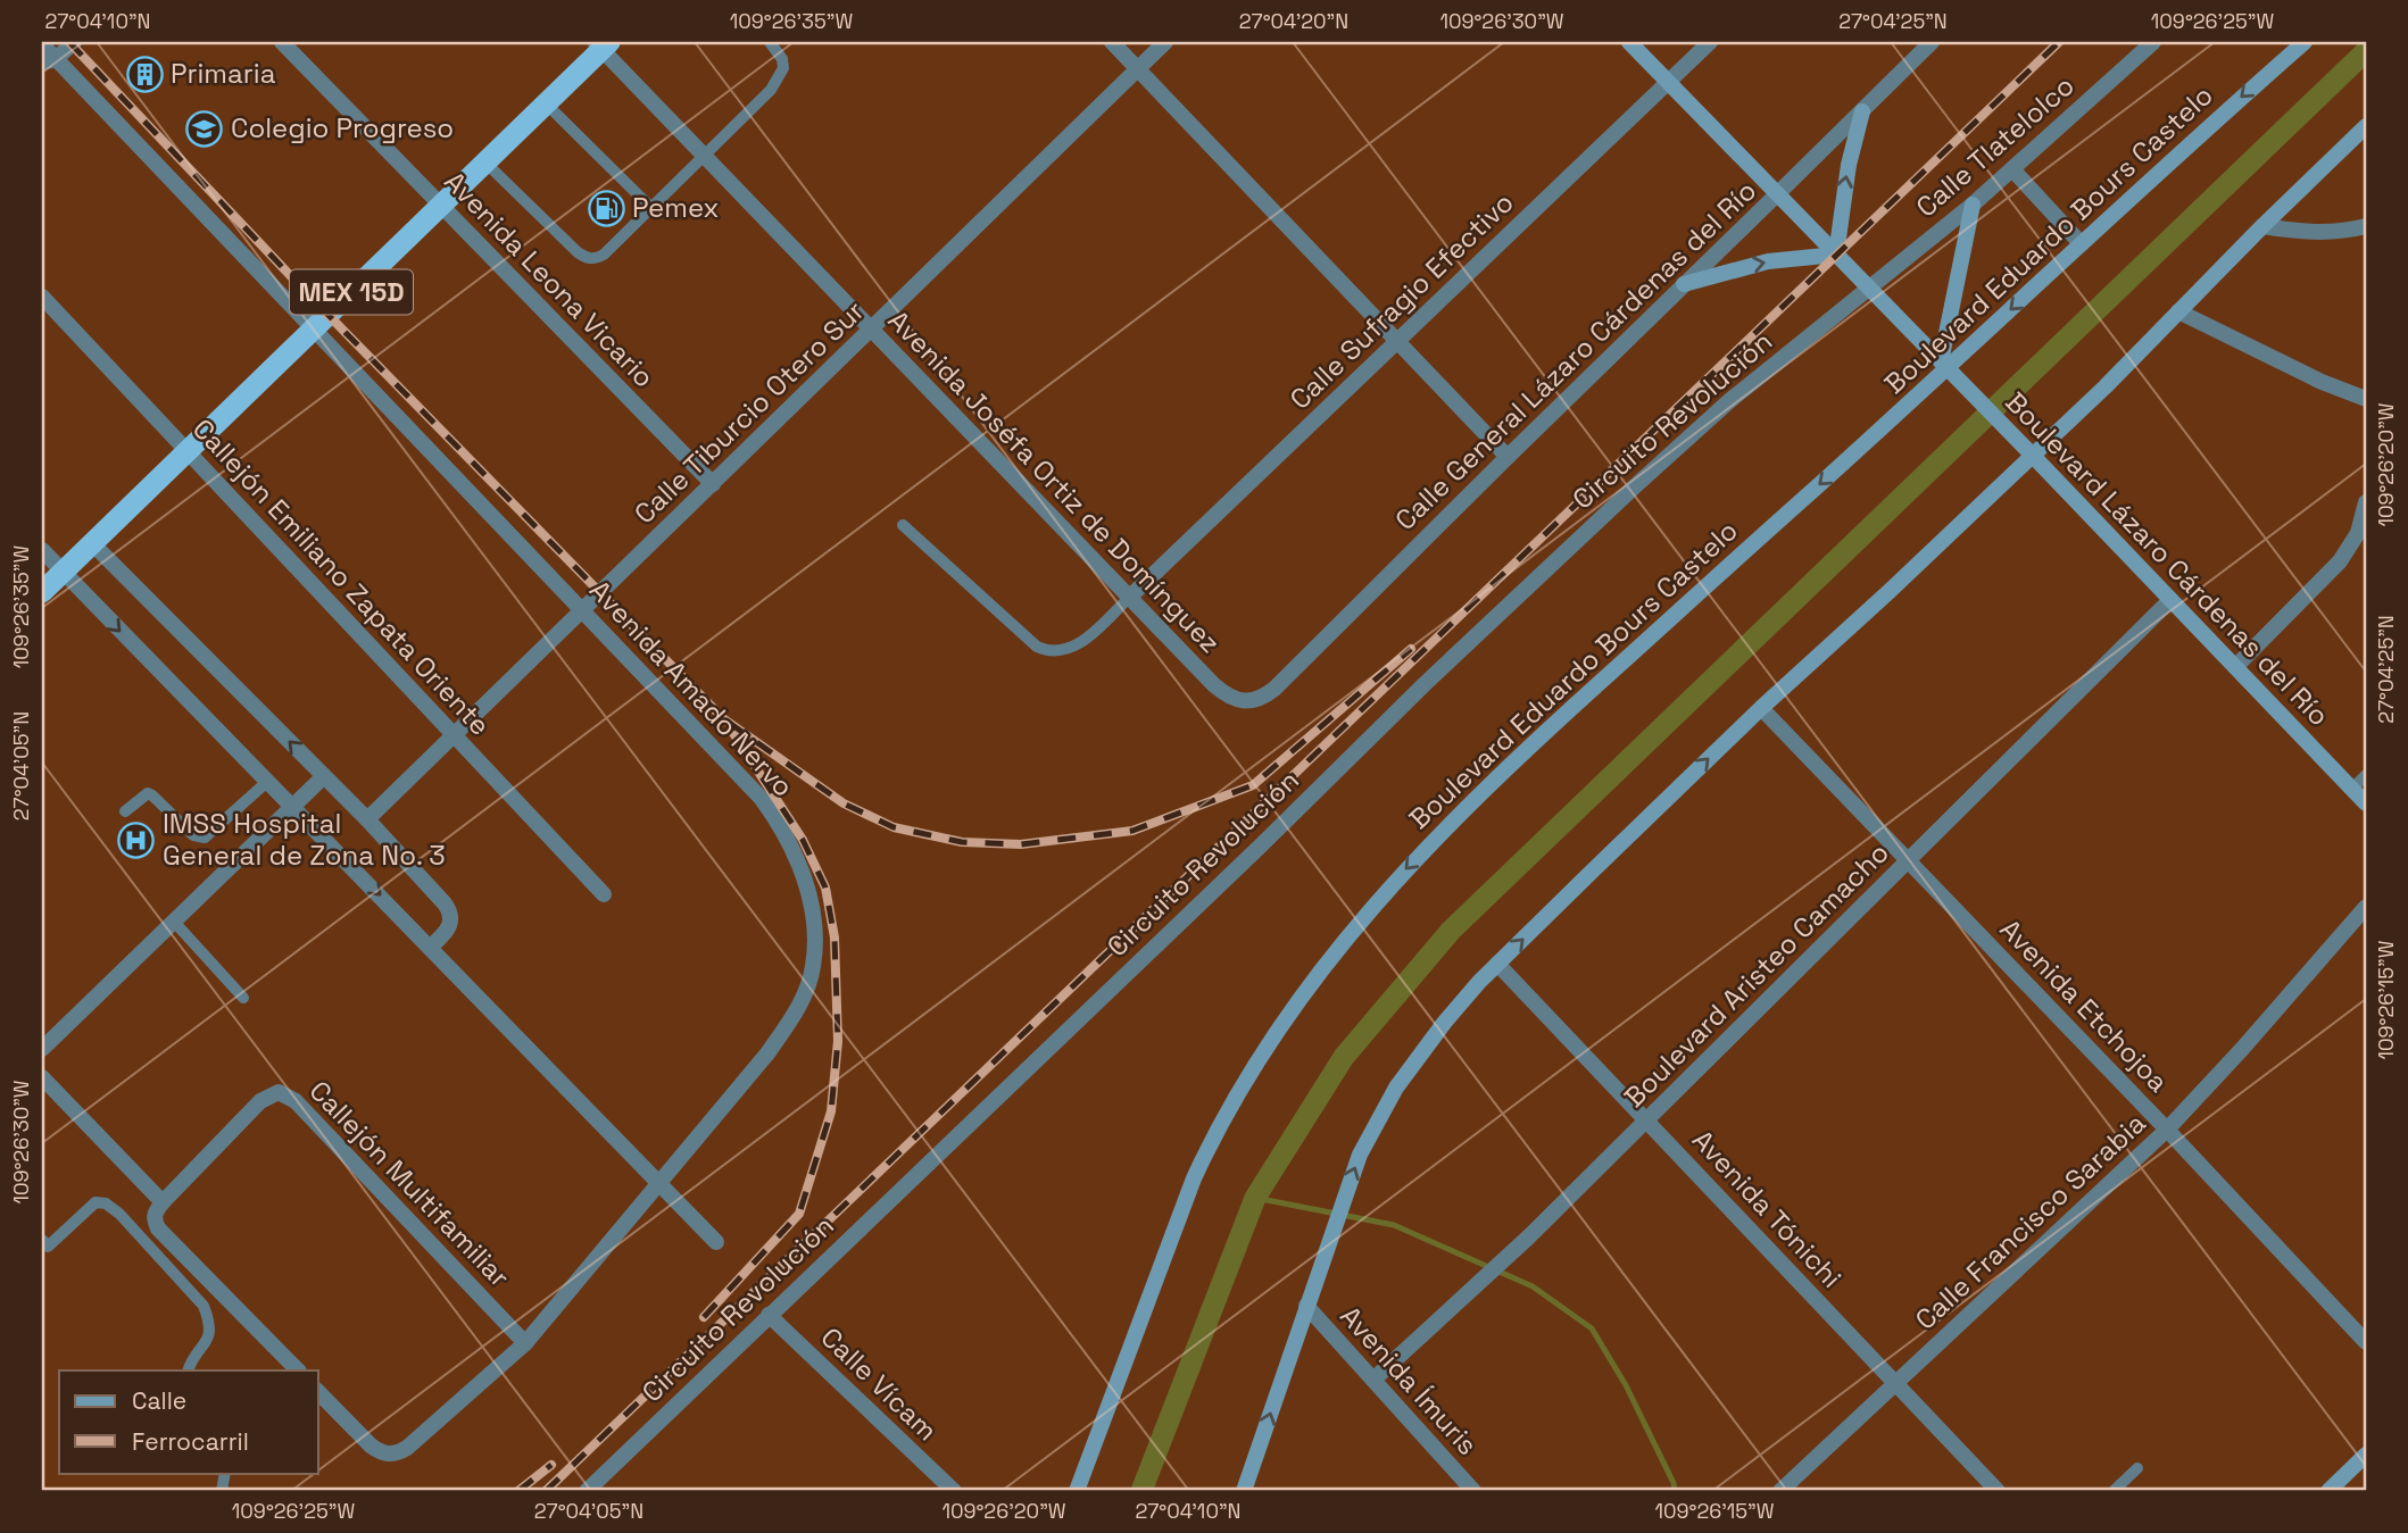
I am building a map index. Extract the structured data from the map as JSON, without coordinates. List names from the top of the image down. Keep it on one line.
{"streets":{"highway":["MEX 15D"],"main road":["Boulevard Eduardo Bours Castelo","Boulevard Lázaro Cárdenas del Río"],"street":["Calle Tlatelolco","Avenida Leona Vicario","Calle Sufragio Efectivo","Calle General Lázaro Cárdenas del Río","Calle Tiburcio Otero Sur","Circuito Revolución","Avenida Joséfa Ortiz de Domínguez","Callejón Emiliano Zapata Oriente","Avenida Amado Nervo","Boulevard Aristeo Camacho","Avenida Etchojoa","Callejón Multifamiliar","Avenida Tónichi","Calle Francisco Sarabia","Avenida Ímuris","Calle Vícam"]},"crossings":[["Calle Tlatelolco","Circuito Revolución"],["Calle Tlatelolco","Boulevard Lázaro Cárdenas del Río"],["Boulevard Eduardo Bours Castelo","Boulevard Lázaro Cárdenas del Río"],["Avenida Leona Vicario","MEX 15D"],["Avenida Leona Vicario","Calle Tiburcio Otero Sur"],["MEX 15D","Avenida Joséfa Ortiz de Domínguez"],["MEX 15D","Callejón Emiliano Zapata Oriente"],["MEX 15D","Avenida Amado Nervo"],["Calle Sufragio Efectivo","Avenida Joséfa Ortiz de Domínguez"],["Calle Sufragio Efectivo","Boulevard Lázaro Cárdenas del Río"],["Calle General Lázaro Cárdenas del Río","Avenida Joséfa Ortiz de Domínguez"],["Calle General Lázaro Cárdenas del Río","Boulevard Lázaro Cárdenas del Río"],["Calle Tiburcio Otero Sur","Avenida Joséfa Ortiz de Domínguez"],["Calle Tiburcio Otero Sur","Callejón Emiliano Zapata Oriente"],["Calle Tiburcio Otero Sur","Avenida Amado Nervo"],["Circuito Revolución","Boulevard Lázaro Cárdenas del Río"],["Circuito Revolución","Calle Vícam"],["Boulevard Lázaro Cárdenas del Río","Boulevard Aristeo Camacho"],["Avenida Amado Nervo","Callejón Multifamiliar"],["Boulevard Aristeo Camacho","Avenida Etchojoa"],["Boulevard Aristeo Camacho","Avenida Tónichi"],["Boulevard Aristeo Camacho","Avenida Ímuris"],["Avenida Etchojoa","Calle Francisco Sarabia"],["Avenida Tónichi","Calle Francisco Sarabia"]],"places":{"building":["Primaria"],"school or university":["Colegio Progreso"],"fuel station":["Pemex"],"hospital":["IMSS Hospital General de Zona No. 3"]},"legend":["Calle","Ferrocarril"],"coordinates":["27°04'10\"N","109°26'35\"W","27°04'20\"N","109°26'30\"W","27°04'25\"N","109°26'25\"W","109°26'20\"W","27°04'05\"N","109°26'15\"W"]}
